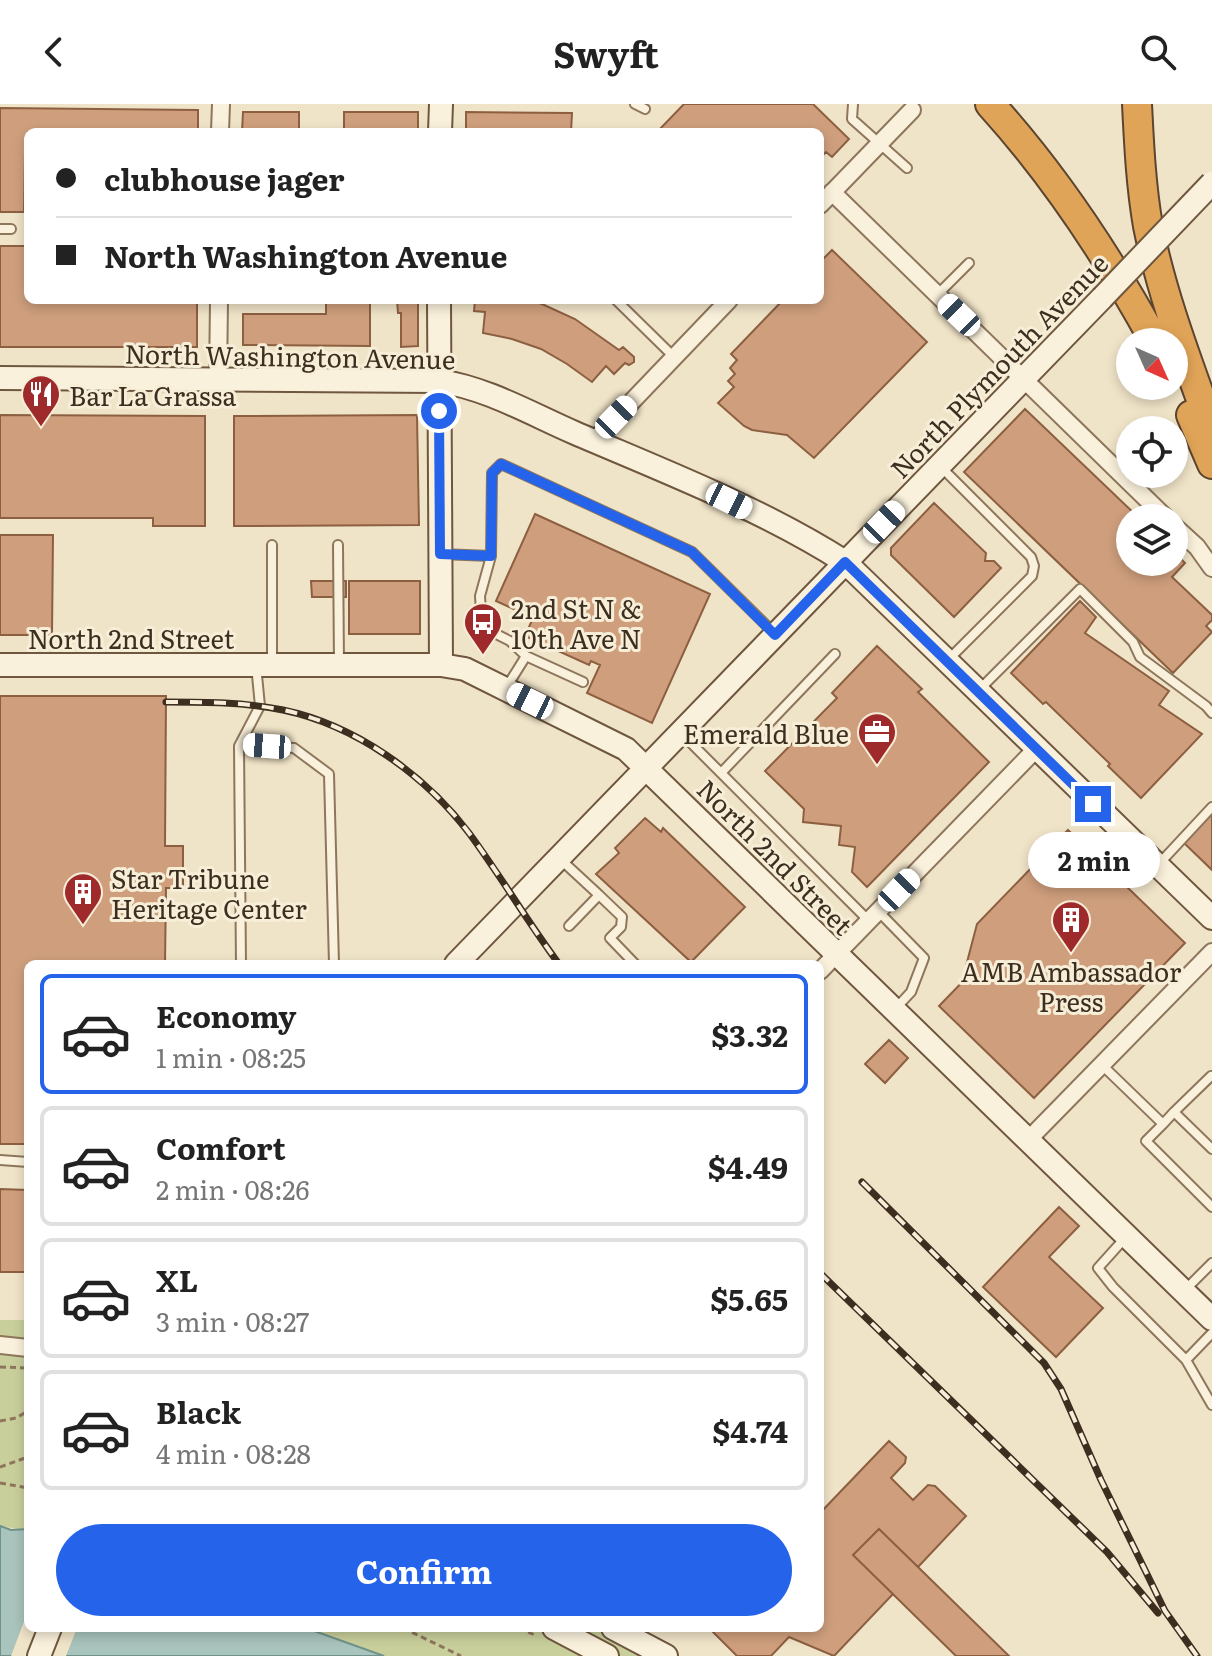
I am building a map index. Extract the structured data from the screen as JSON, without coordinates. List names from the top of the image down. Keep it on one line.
{"streets":{"main road":["North Washington Avenue","North Plymouth Avenue","North 2nd Street"]},"crossings":[["North Washington Avenue","North Plymouth Avenue"],["North Plymouth Avenue","North 2nd Street"]],"places":{"restaurant":["Bar La Grassa"],"bus stop":["2nd St N & 10th Ave N"],"office":["Emerald Blue"],"building":["Star Tribune Heritage Center","AMB Ambassador Press"]},"north":"bottom right","page":{"header":"Swyft","banner":["clubhouse jager","North Washington Avenue"],"bubble":"2 min","list":[{"name":"Economy","note":"1 min · 08:25","value":"$3.32"},{"name":"Comfort","note":"2 min · 08:26","value":"$4.49"},{"name":"XL","note":"3 min · 08:27","value":"$5.65"},{"name":"Black","note":"4 min · 08:28","value":"$4.74"}],"buttons":"Confirm"}}
